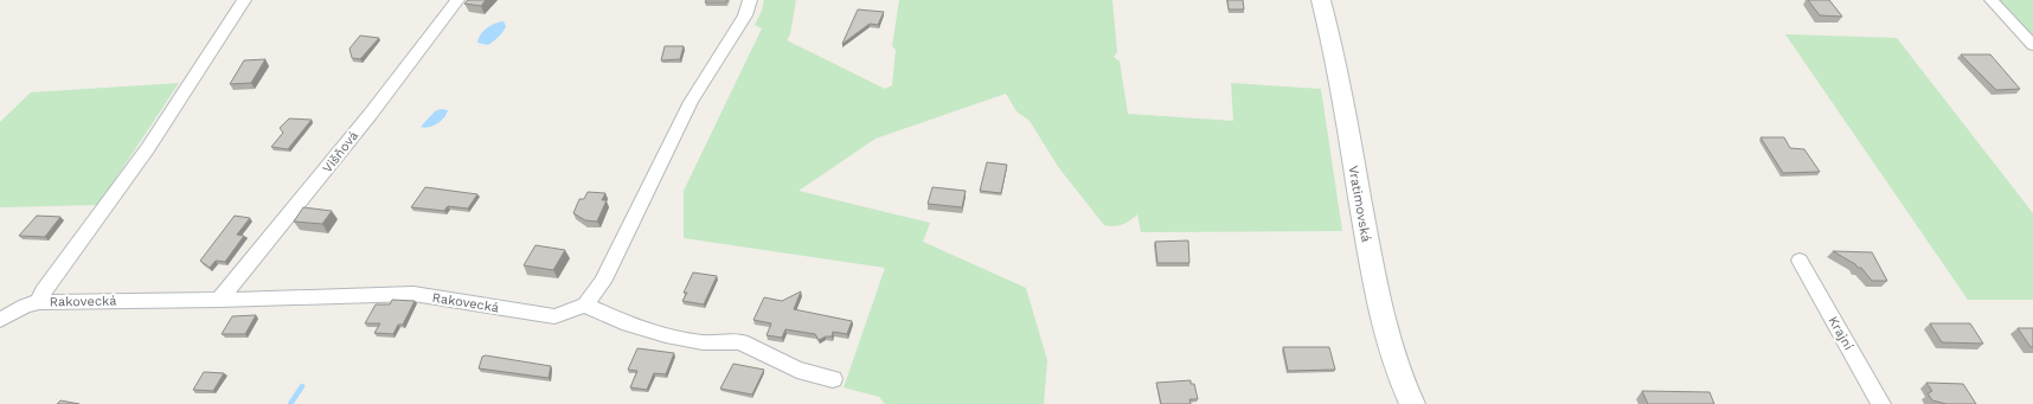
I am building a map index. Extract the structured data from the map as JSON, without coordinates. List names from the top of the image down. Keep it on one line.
{"streets":{"main road":["Vratimovská"],"street":["Višňová","Rakovecká","Krajní"]},"crossings":[["Višňová","Rakovecká"]]}
